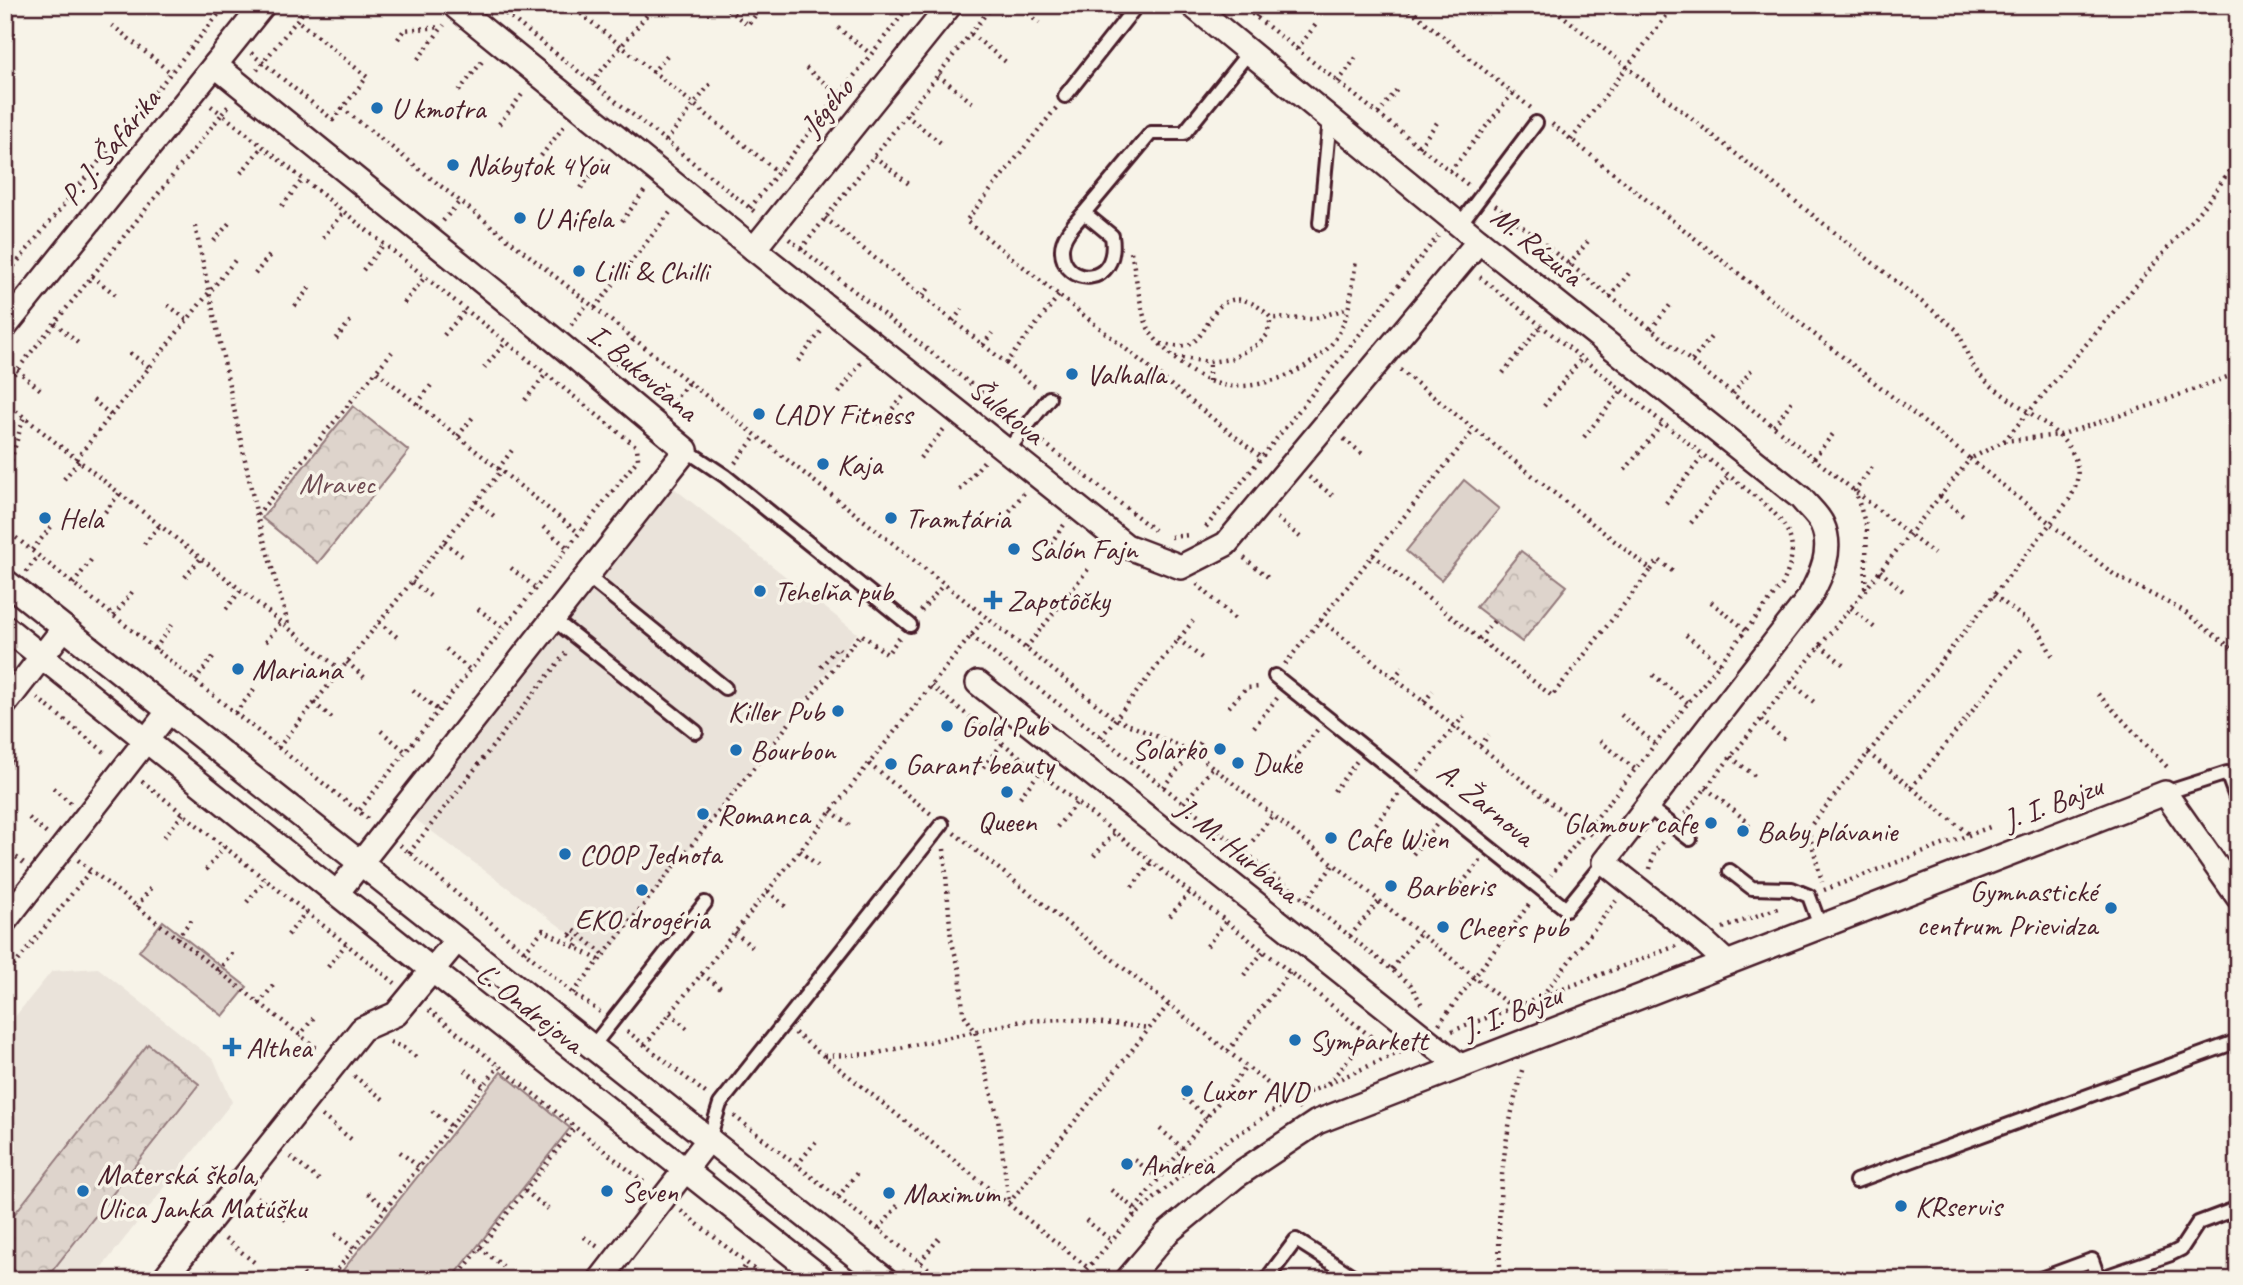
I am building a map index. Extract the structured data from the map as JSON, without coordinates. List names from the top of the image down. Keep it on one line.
{"streets":{"street":["Jégého","P. J. Šafárika","M. Rázusa","I. Bukovčana","Šulekova","J. I. Bajzu","A. Žarnova","J. M. Hurbana","Ľ. Ondrejova"]},"crossings":[["Jégého","Šulekova"],["P. J. Šafárika","I. Bukovčana"],["M. Rázusa","Šulekova"],["M. Rázusa","A. Žarnova"],["I. Bukovčana","Ľ. Ondrejova"],["J. I. Bajzu","J. M. Hurbana"]],"parks":["Mravec"],"places":{"other":["U kmotra","Nábytok 4You","U Aifela","Lilli & Chilli","Valhalla","LADY Fitness","Kaja","Hela","Tramtária","Salón Fajn","Tehelňa pub","Mariana","Killer Pub","Gold Pub","Solarko","Bourbon","Duke","Garant beauty","Queen","Romanca","Glamour cafe","Baby plávanie","Cafe Wien","COOP Jednota","Barberis","EKO drogéria","Gymnastické centrum Prievidza","Cheers pub","Symparkett","Luxor AVD","Andrea","Materská škola, Ulica Janka Matúšku","Seven","Maximum","KRservis"],"health":["Zapotôčky","Althea"]}}
